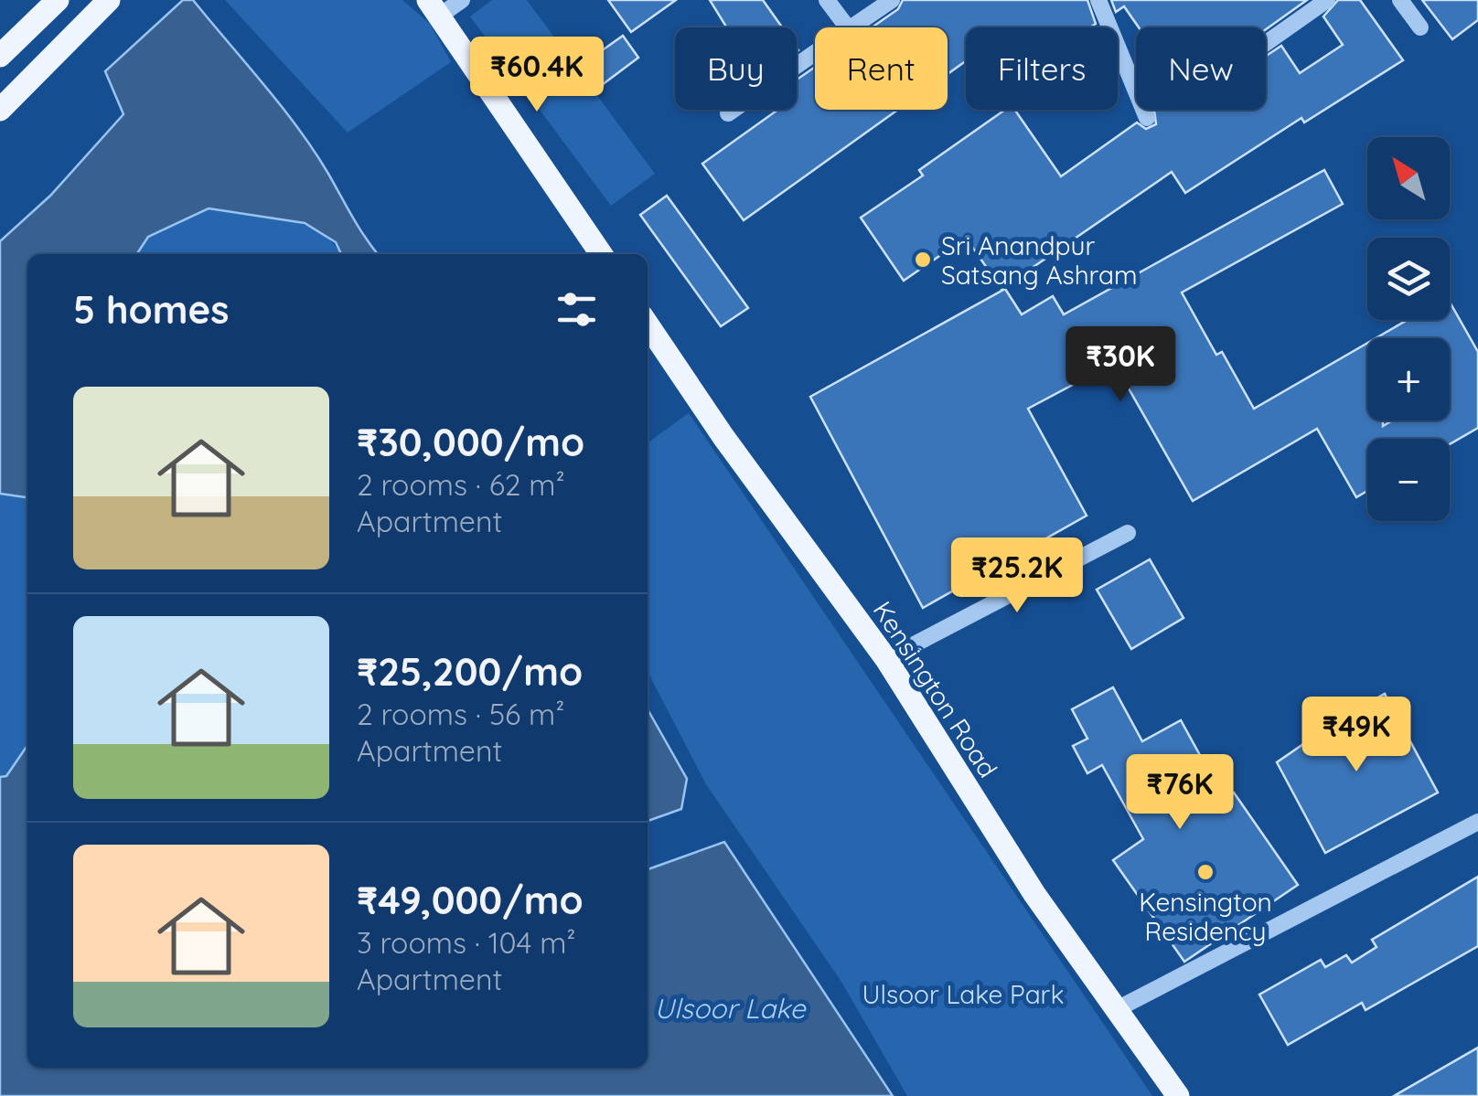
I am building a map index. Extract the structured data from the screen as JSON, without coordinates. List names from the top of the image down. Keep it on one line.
{"streets":{"main road":["Kensington Road"]},"water":["Ulsoor Lake"],"parks":["Ulsoor Lake Park"],"places":["Sri Anandpur Satsang Ashram","Kensington Residency"],"north":"top left","page":{"chip":["Buy","Rent","Filters","New"],"price":["₹60.4K","₹30K","₹25.2K","₹49K","₹76K"],"map_buttons":["+","−"],"heading":"5 homes","list":[{"name":"₹30,000/mo","note":"2 rooms · 62 m² · Apartment"},{"name":"₹25,200/mo","note":"2 rooms · 56 m² · Apartment"},{"name":"₹49,000/mo","note":"3 rooms · 104 m² · Apartment"}]}}
